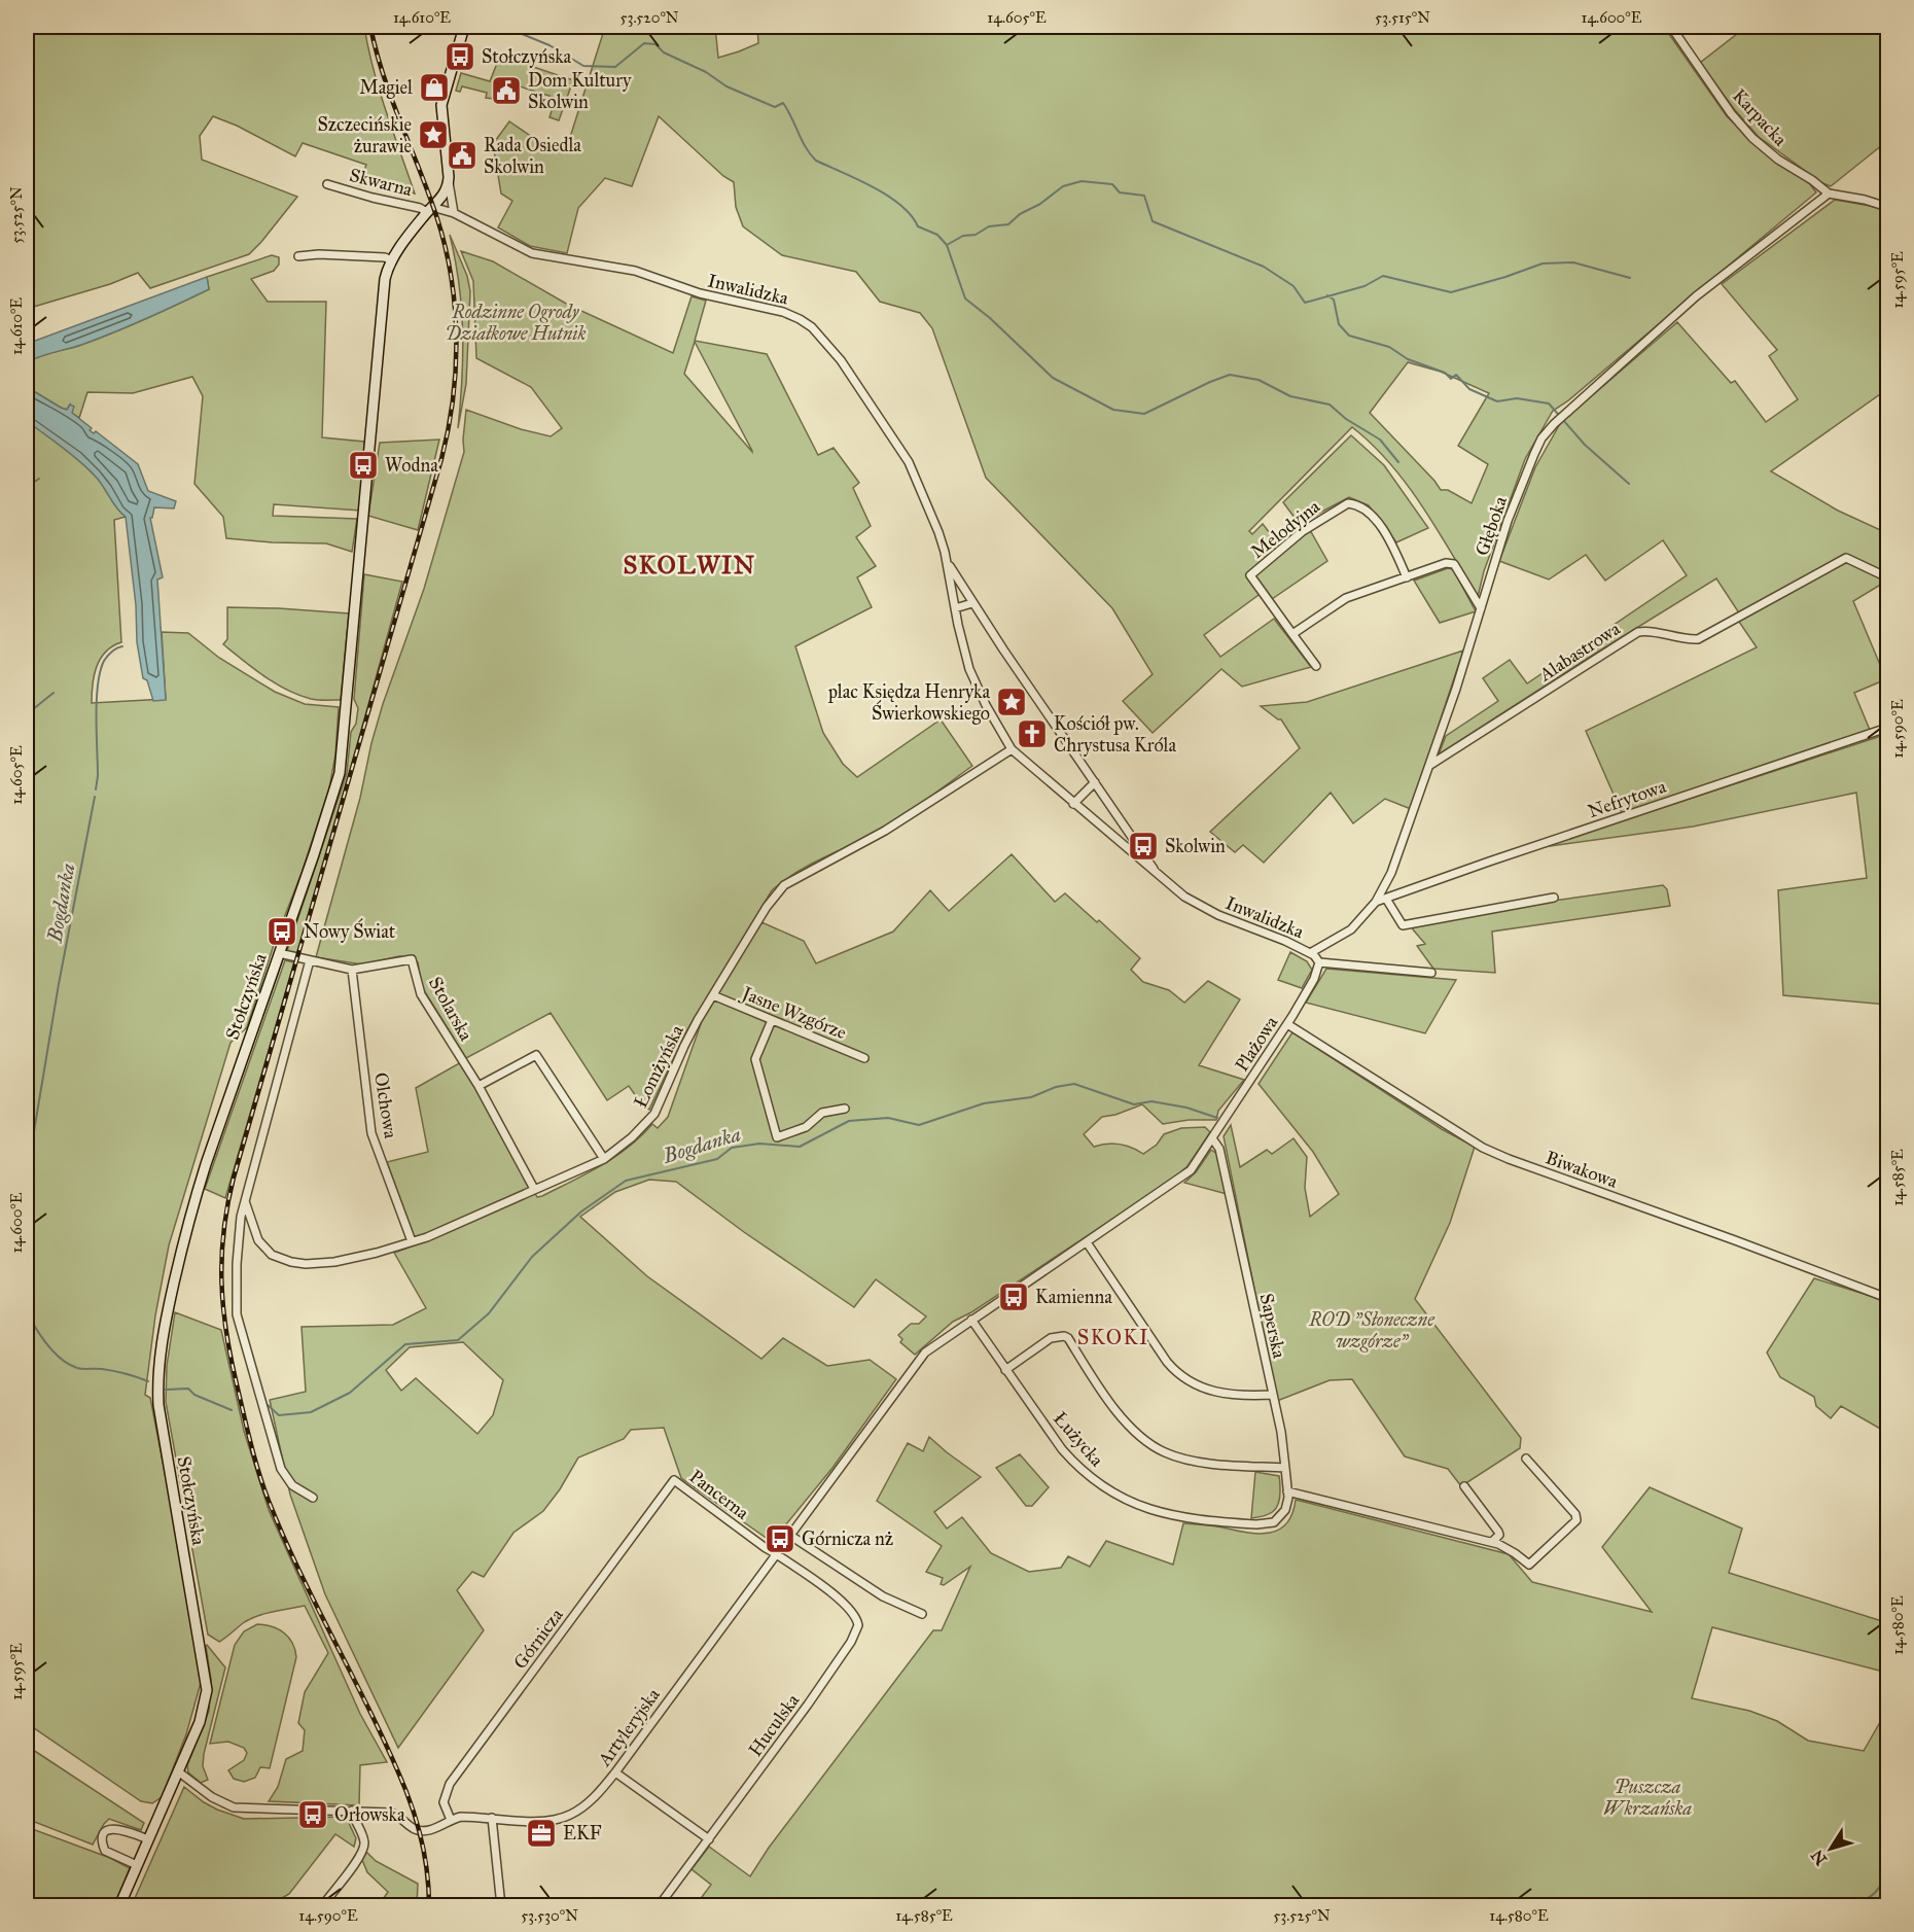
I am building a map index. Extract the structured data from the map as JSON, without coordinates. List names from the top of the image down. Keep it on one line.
{"streets":{"street":["Karpacka","Skwarna","Inwalidzka","Głęboka","Melodyjna","Alabastrowa","Nefrytowa","Stołczyńska","Stolarska","Jasne Wzgórze","Plażowa","Łomżyńska","Olchowa","Biwakowa","Saperska","Łużycka","Pancerna","Górnicza","Huculska","Artyleryjska"]},"crossings":[["Karpacka","Głęboka"],["Skwarna","Inwalidzka"],["Skwarna","Stołczyńska"],["Inwalidzka","Głęboka"],["Inwalidzka","Stołczyńska"],["Inwalidzka","Plażowa"],["Inwalidzka","Łomżyńska"],["Głęboka","Alabastrowa"],["Głęboka","Nefrytowa"],["Stołczyńska","Stolarska"],["Stolarska","Łomżyńska"],["Stolarska","Olchowa"],["Jasne Wzgórze","Łomżyńska"],["Plażowa","Biwakowa"],["Plażowa","Saperska"],["Łomżyńska","Olchowa"],["Saperska","Łużycka"],["Pancerna","Górnicza"],["Pancerna","Huculska"],["Pancerna","Artyleryjska"],["Górnicza","Artyleryjska"]],"districts":["SKOLWIN","SKOKI"],"water":["Bogdanka"],"parks":["Rodzinne Ogrody Działkowe Hutnik","ROD \"Słoneczne wzgórze\"","Puszcza Wkrzańska"],"places":{"bus stop":["Stołczyńska","Wodna","Skolwin","Nowy Świat","Kamienna","Górnicza nż","Orłowska"],"shop":["Magiel"],"public building":["Dom Kultury Skolwin","Rada Osiedla Skolwin"],"place":["Szczecińskie żurawie","plac Księdza Henryka Świerkowskiego"],"church":["Kościół pw. Chrystusa Króla"],"office":["EKF"]},"north":"bottom left","coordinates":["14.610°E","53.520°N","14.605°E","53.515°N","14.600°E","53.525°N","14.595°E","14.590°E","14.585°E","14.580°E","53.530°N"]}
